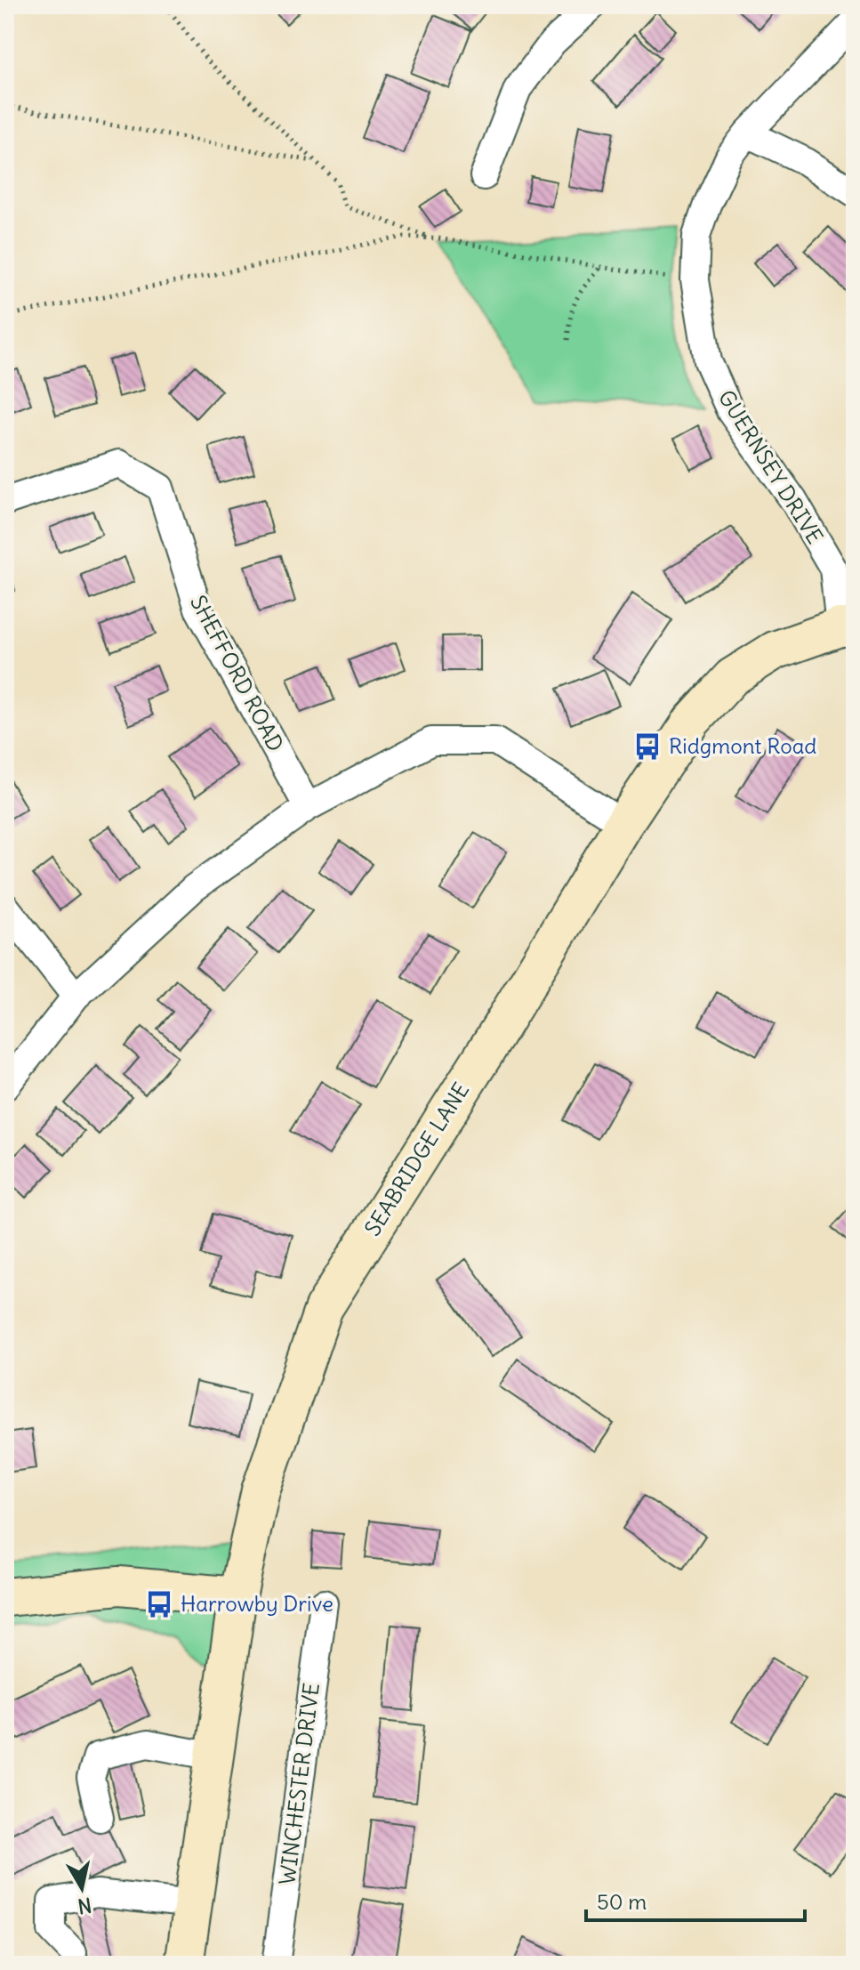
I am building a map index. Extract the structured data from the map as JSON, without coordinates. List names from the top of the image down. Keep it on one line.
{"streets":{"street":["GUERNSEY DRIVE","SHEFFORD ROAD","SEABRIDGE LANE","WINCHESTER DRIVE"]},"crossings":[["GUERNSEY DRIVE","SEABRIDGE LANE"]],"places":{"bus stop":["Ridgmont Road","Harrowby Drive"]},"scale_bar":"50 m","north":"bottom"}
